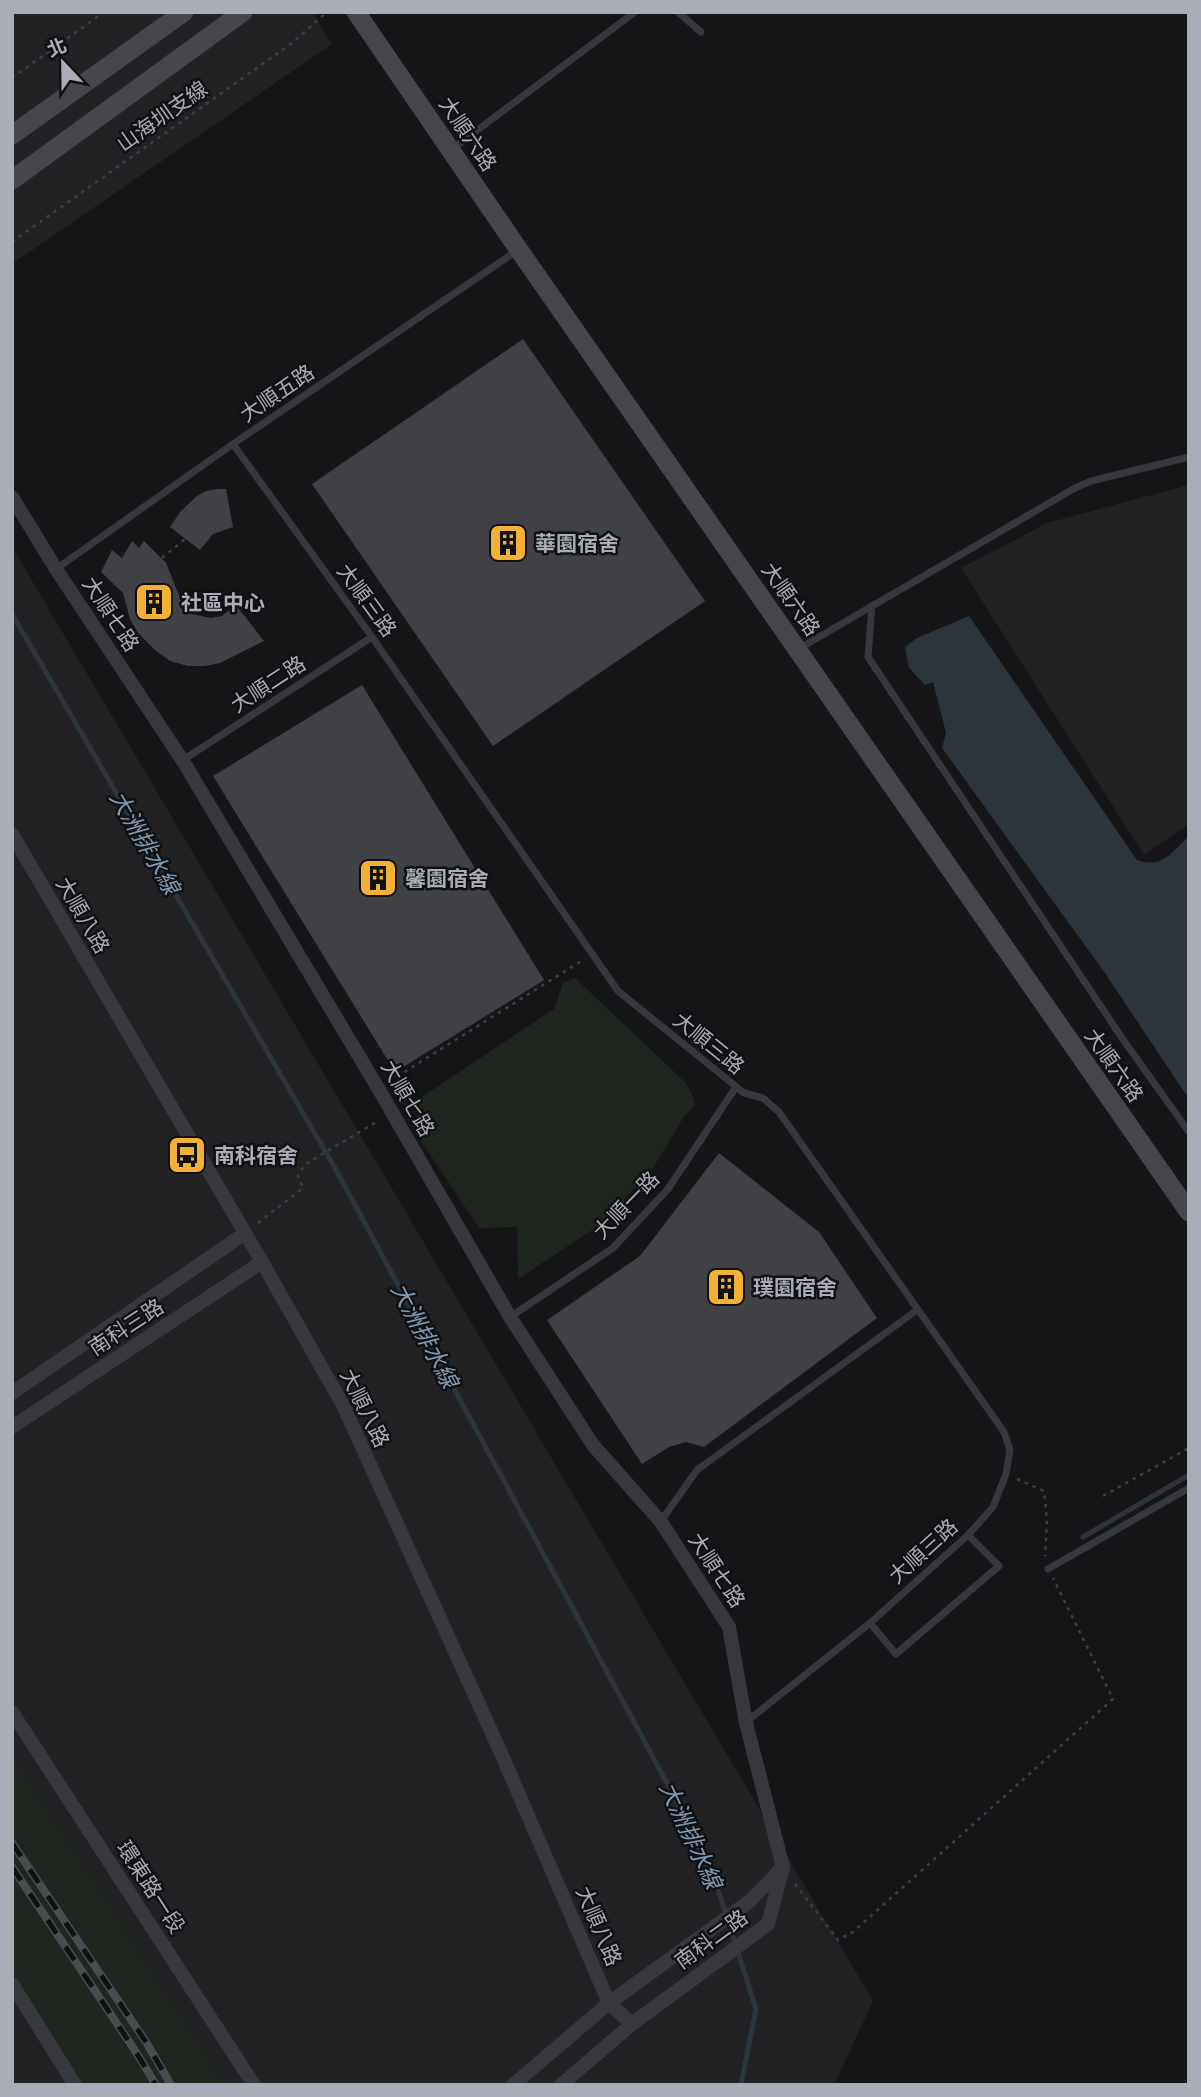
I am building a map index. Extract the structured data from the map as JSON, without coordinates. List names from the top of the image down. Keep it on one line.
{"streets":{"street":["大順六路","大順七路","大順八路","南科三路","環東路一段","南科二路"],"lane":["大順五路","大順三路","大順二路","大順一路"],"path":["山海圳支線"]},"crossings":[["大順六路","大順五路"],["大順五路","大順三路"],["大順五路","大順七路"],["大順三路","大順七路"],["大順三路","大順二路"],["大順三路","大順一路"],["大順七路","大順二路"],["大順七路","大順一路"],["大順七路","南科二路"],["大順八路","南科三路"],["大順八路","南科二路"]],"water":["大洲排水線"],"places":{"building":["華園宿舍","社區中心","馨園宿舍","璞園宿舍"],"bus stop":["南科宿舍"]},"north":"top"}
